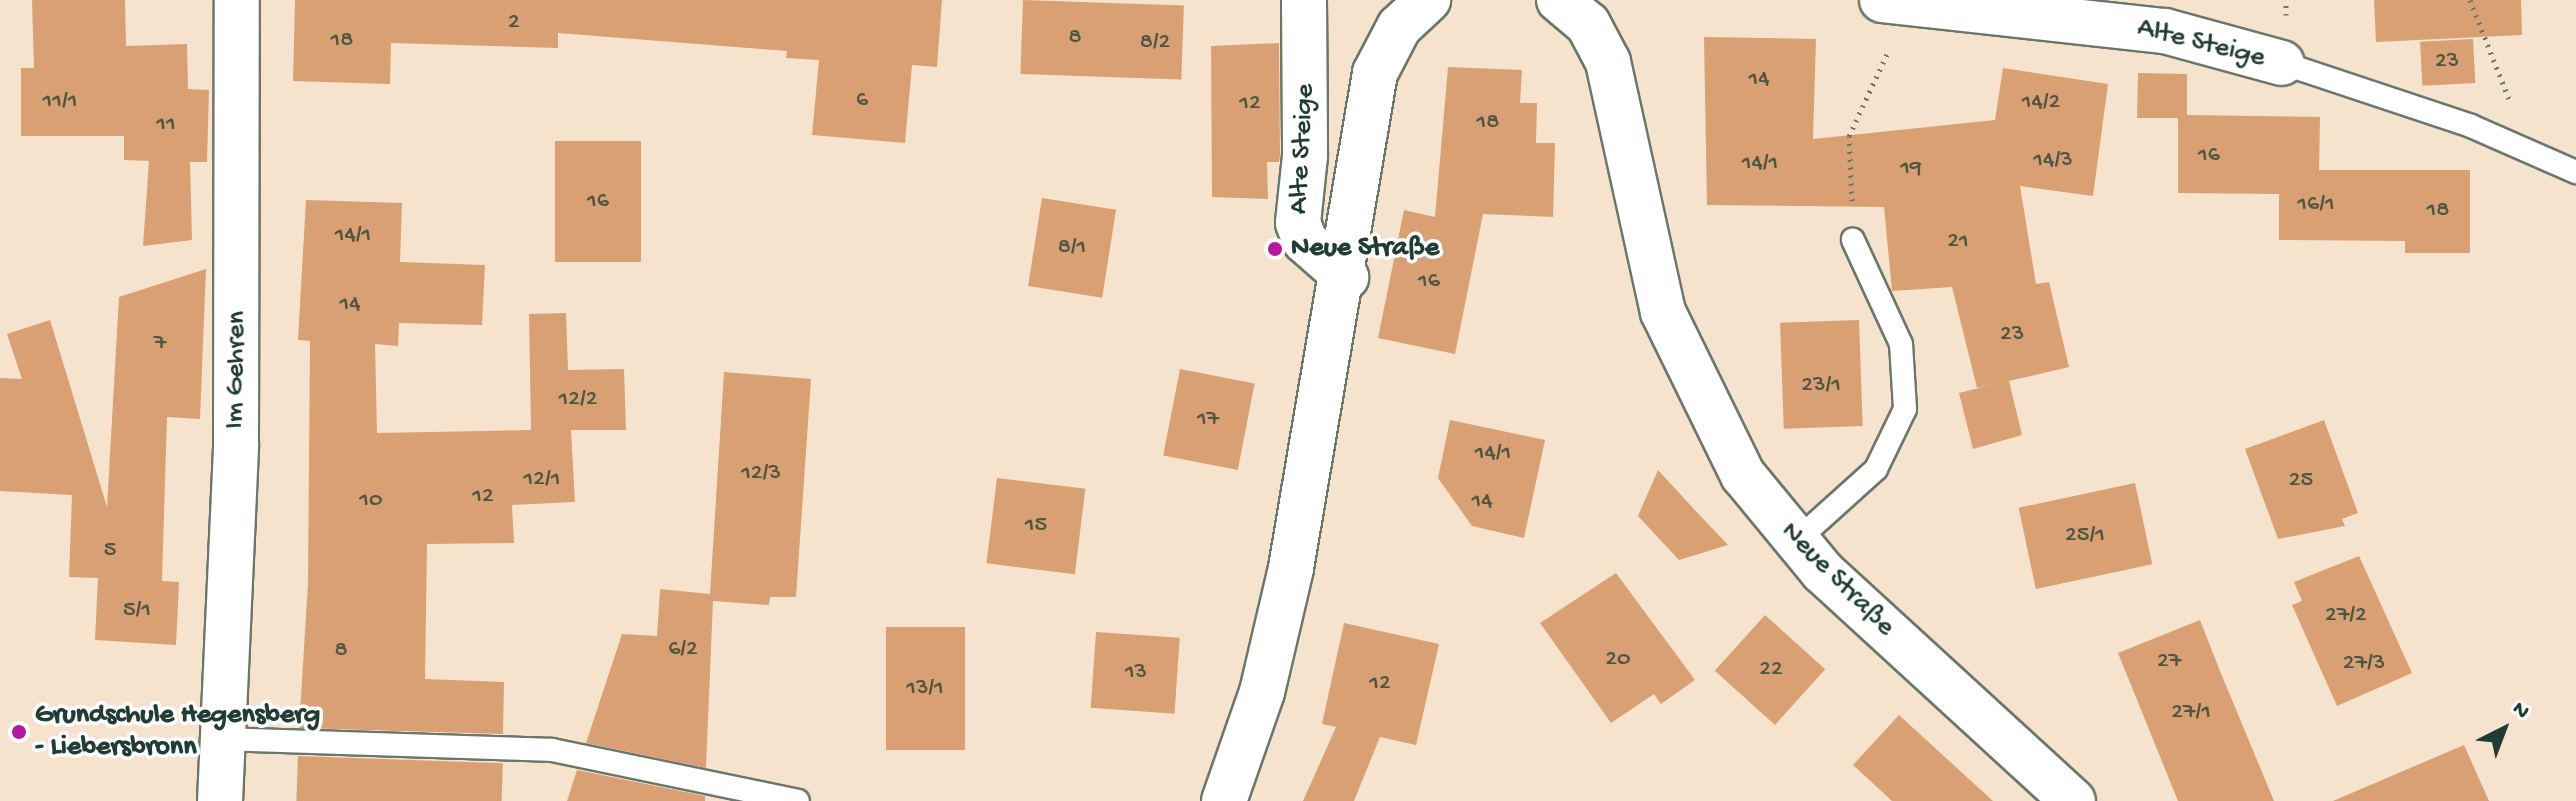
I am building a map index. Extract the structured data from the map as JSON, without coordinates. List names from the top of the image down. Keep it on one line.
{"streets":{"street":["Alte Steige","Im Gehren","Neue Straße"]},"places":["Neue Straße","Grundschule Hegensberg - Liebersbronn"],"house_numbers":["2","8","18","8/2","23","14","6","11/1","14/2","12","18","11","16","14/3","14/1","19","16","16/1","18","14/1","21","8/1","16","14","23","7","23/1","12/2","17","14/1","12/3","12/1","25","12","10","14","15","25/1","5","5/1","27/2","6/2","8","20","27","27/3","22","13","12","13/1","27/1"],"north":"top right"}
